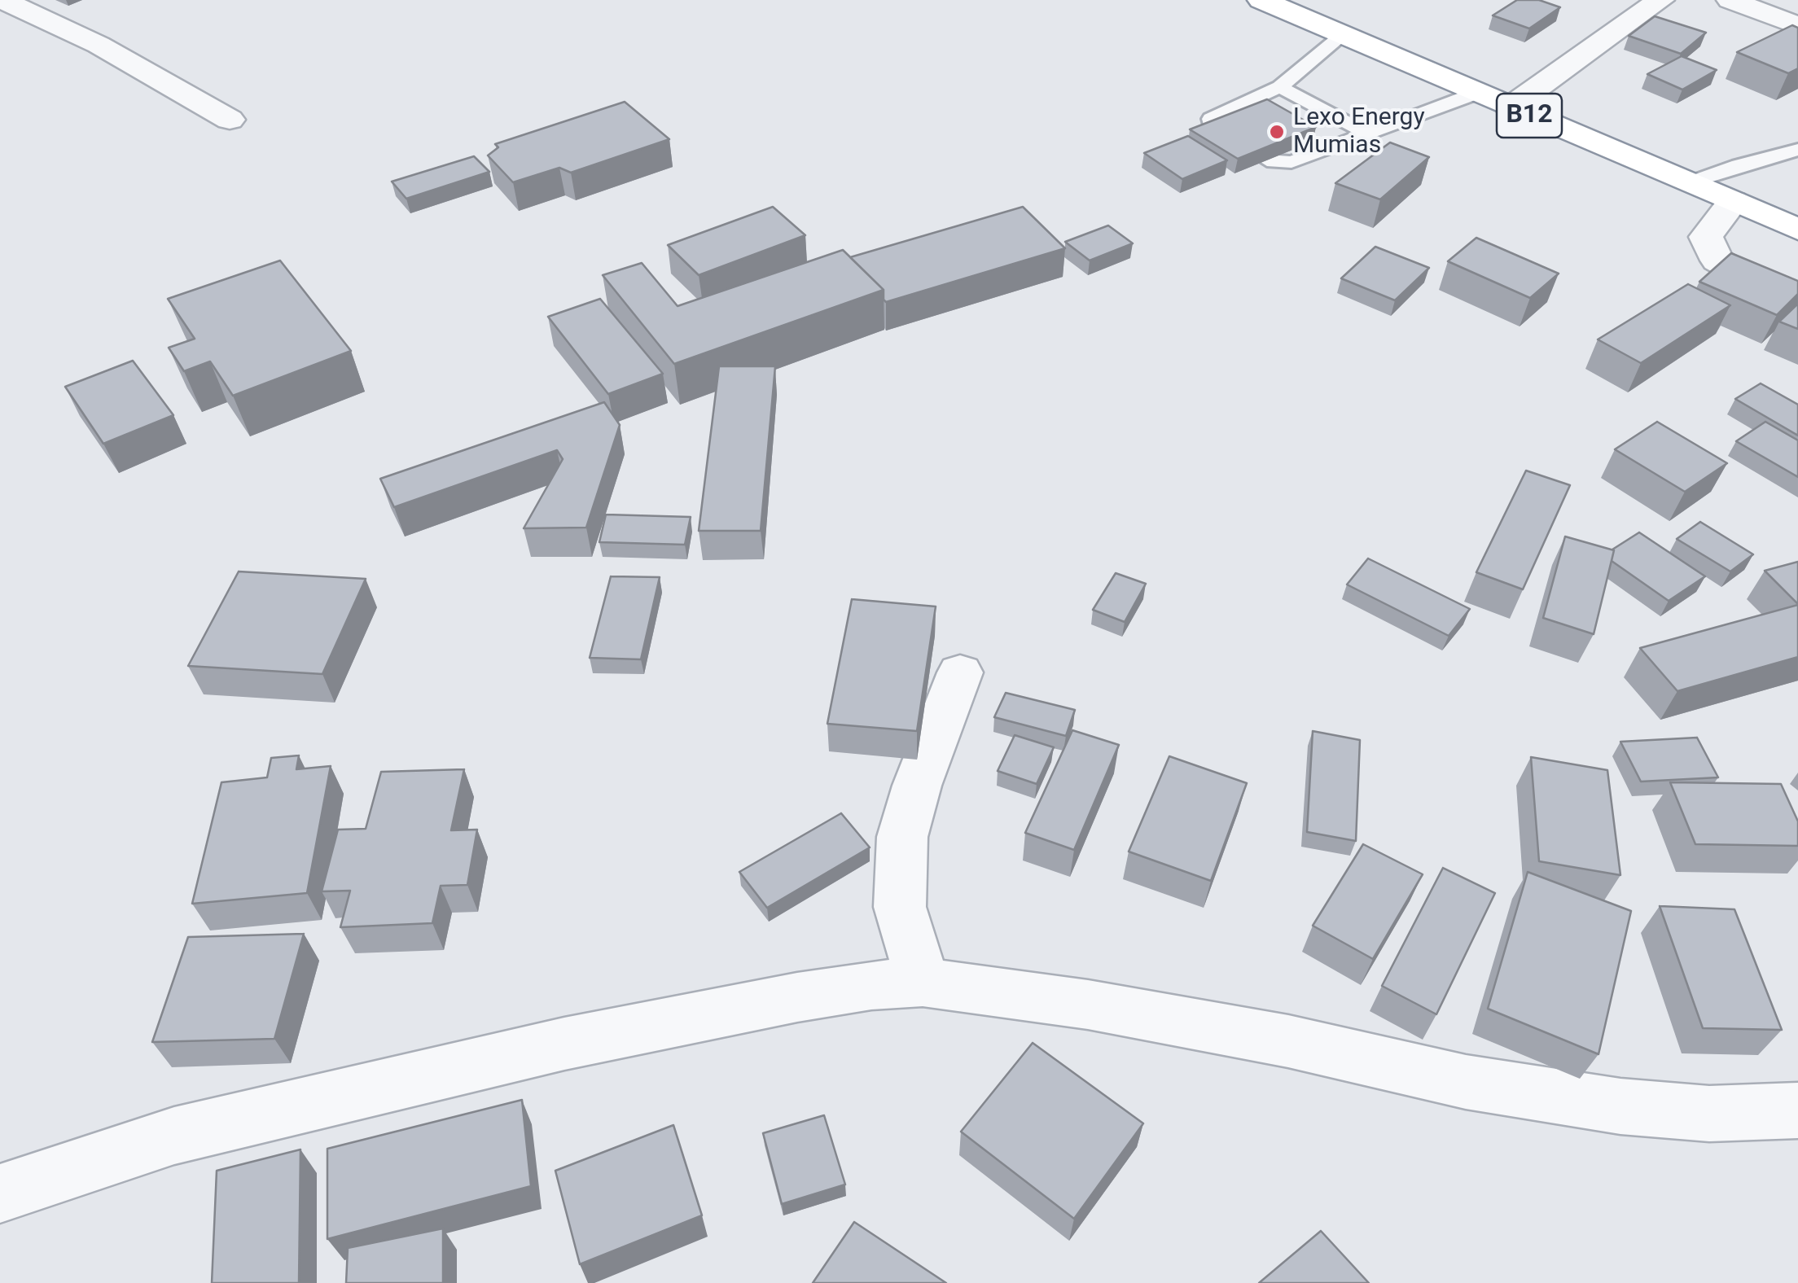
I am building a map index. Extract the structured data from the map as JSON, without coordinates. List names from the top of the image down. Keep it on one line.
{"streets":{"highway":["B12"]},"places":["Lexo Energy Mumias"]}
